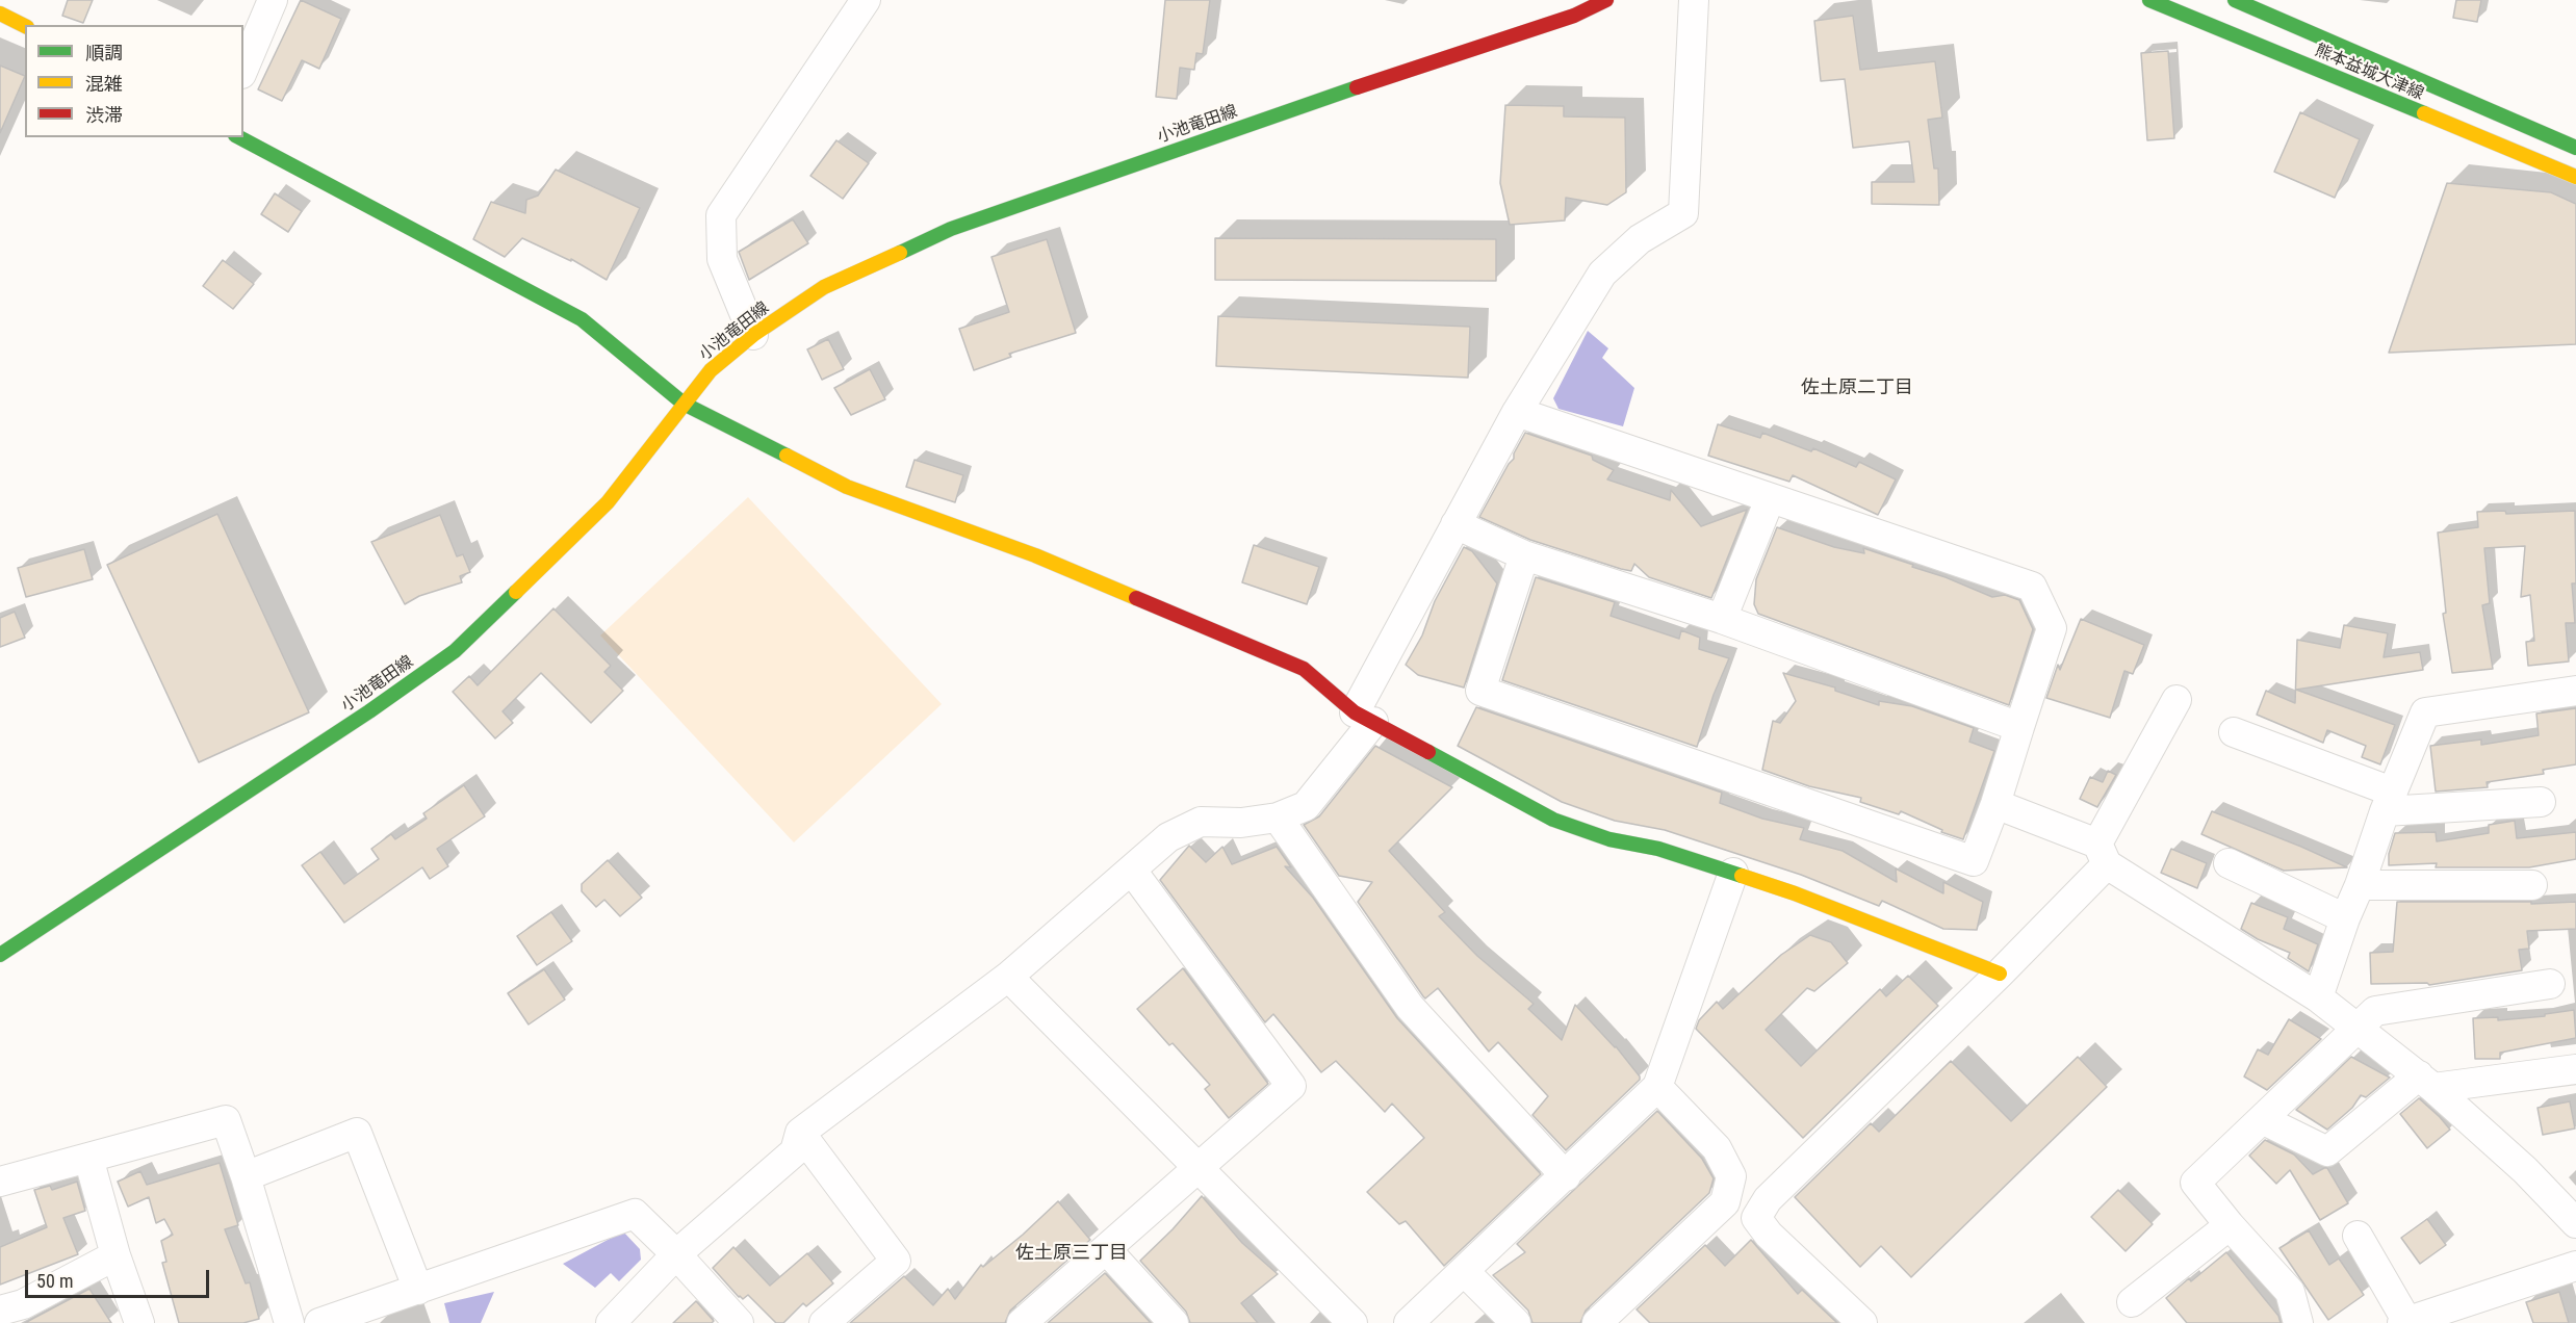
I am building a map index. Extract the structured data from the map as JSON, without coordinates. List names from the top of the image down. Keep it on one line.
{"streets":{"main road":["熊本益城大津線","小池竜田線"]},"districts":["佐土原二丁目","佐土原三丁目"],"legend":["順調","混雑","渋滞"],"scale_bar":"50 m"}
